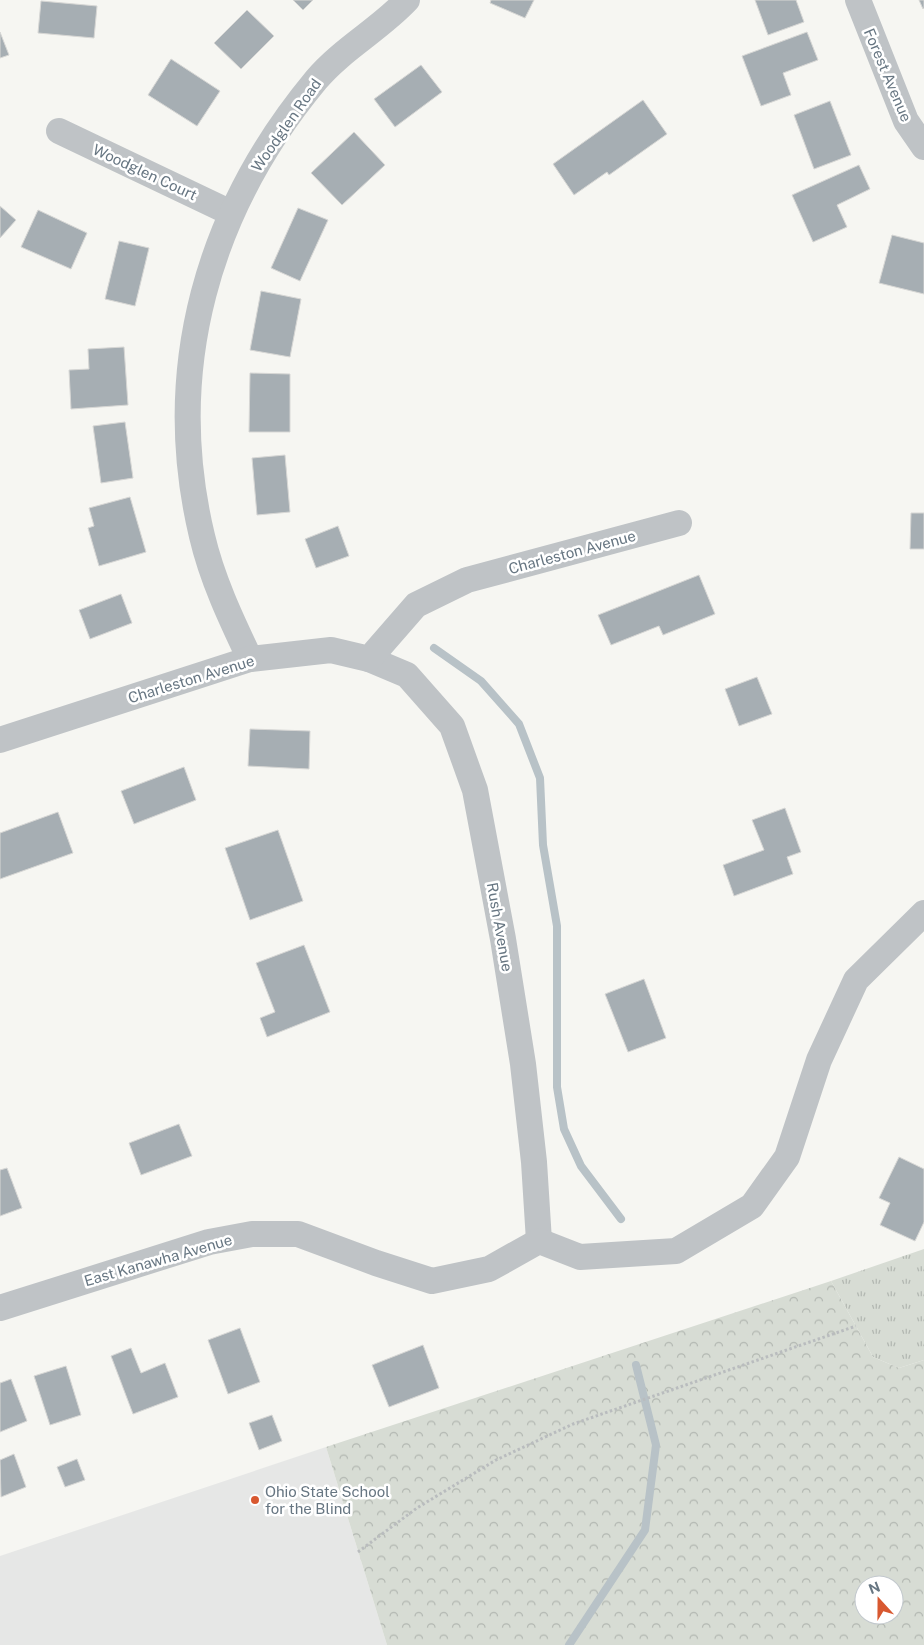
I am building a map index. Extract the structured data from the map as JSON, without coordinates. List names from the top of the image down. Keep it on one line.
{"streets":{"street":["Forest Avenue","Woodglen Road","Woodglen Court","Charleston Avenue","Rush Avenue","East Kanawha Avenue"]},"crossings":[["Woodglen Road","Woodglen Court"],["Woodglen Road","Charleston Avenue"],["Charleston Avenue","Rush Avenue"],["Rush Avenue","East Kanawha Avenue"]],"places":["Ohio State School for the Blind"],"north":"top"}
